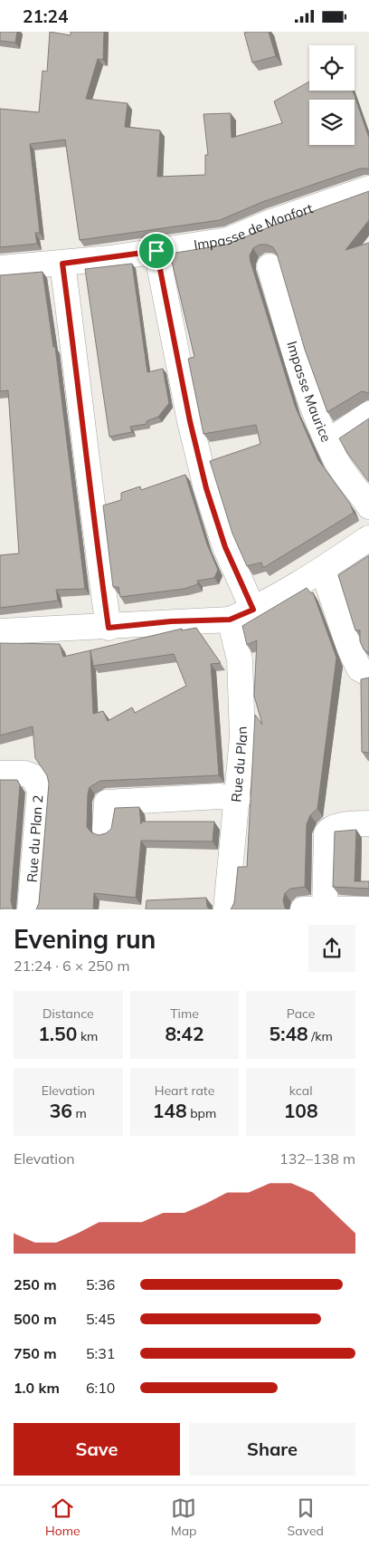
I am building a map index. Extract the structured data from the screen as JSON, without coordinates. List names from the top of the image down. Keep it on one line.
{"streets":{"street":["Impasse de Monfort","Impasse Maurice","Rue du Plan","Rue du Plan 2"]},"page":{"status":"21:24","heading":["Evening run","21:24 · 6 × 250 m"],"stats":[["Distance","1.50 km"],["Time","8:42"],["Pace","5:48 /km"],["Elevation","36 m"],["Heart rate","148 bpm"],["kcal","108"]],"chart":["Elevation","132–138 m"],"list":[{"name":"250 m","note":"5:36"},{"name":"500 m","note":"5:45"},{"name":"750 m","note":"5:31"},{"name":"1.0 km","note":"6:10"}],"buttons":["Save","Share"],"tabs":["Home","Map","Saved"]}}
